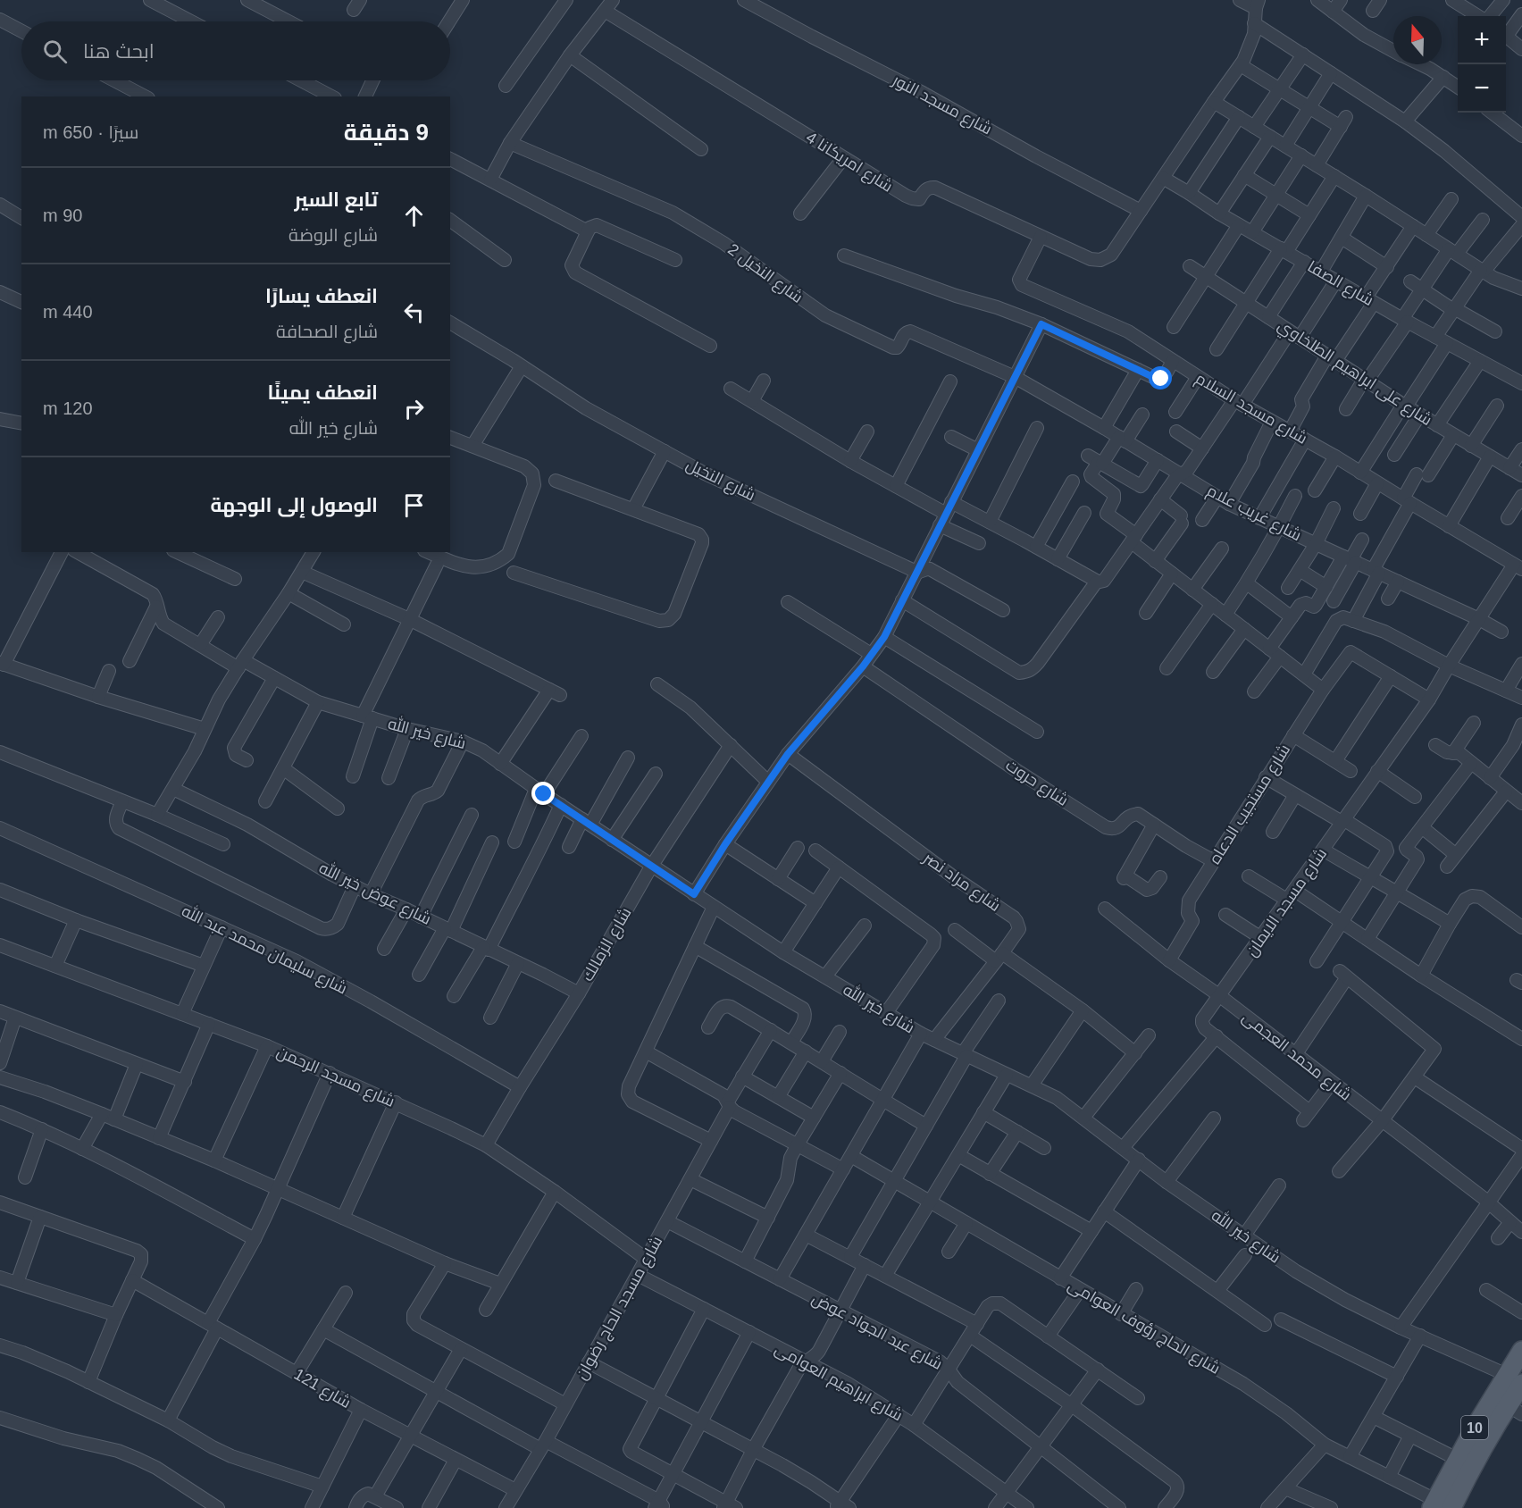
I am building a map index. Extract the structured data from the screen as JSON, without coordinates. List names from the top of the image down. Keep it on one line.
{"streets":{"main road":["10"],"street":["شارع مسجد النور","شارع امريكانا 4","شارع النخيل 2","شارع الصفا","شارع على ابراهيم الطلخاوي","شارع مسجد السلام","شارع النخيل","شارع غريب علام","شارع خير الله","شارع حروت","شارع مستجيب الدعاه","شارع مراد نصر","شارع عوض خير الله","شارع مسجد الايمان","شارع الزمالك","شارع سليمان محمد عبد الله","شارع محمد العجمى","شارع مسجد الرحمن","شارع مسجد الحاج رضوان","شارع الحاج رؤوف العوامى","شارع عبد الجواد عوض","شارع ابراهيم العوامى","شارع 121"]},"crossings":[["شارع مسجد النور","شارع امريكانا 4"],["شارع امريكانا 4","شارع مسجد السلام"],["شارع النخيل 2","شارع غريب علام"],["شارع مسجد السلام","شارع مسجد الايمان"],["شارع غريب علام","شارع مسجد الايمان"],["شارع خير الله","شارع مراد نصر"],["شارع خير الله","شارع الزمالك"],["شارع خير الله","10"],["شارع حروت","شارع مستجيب الدعاه"],["شارع مستجيب الدعاه","شارع محمد العجمى"],["شارع عوض خير الله","شارع الزمالك"],["شارع مسجد الايمان","شارع محمد العجمى"],["شارع الزمالك","شارع سليمان محمد عبد الله"],["شارع الزمالك","شارع مسجد الرحمن"],["شارع مسجد الرحمن","شارع مسجد الحاج رضوان"],["شارع مسجد الحاج رضوان","شارع عبد الجواد عوض"],["شارع مسجد الحاج رضوان","شارع ابراهيم العوامى"],["شارع مسجد الحاج رضوان","شارع 121"],["شارع الحاج رؤوف العوامى","10"]],"north":"top","page":{"map_buttons":["+","−"],"search":"ابحث هنا","heading":["9 دقيقة","سيرًا · 650 m"],"list":[["تابع السير","شارع الروضة","90 m"],["انعطف يسارًا","شارع الصحافة","440 m"],["انعطف يمينًا","شارع خير الله","120 m"],"الوصول إلى الوجهة"]}}
